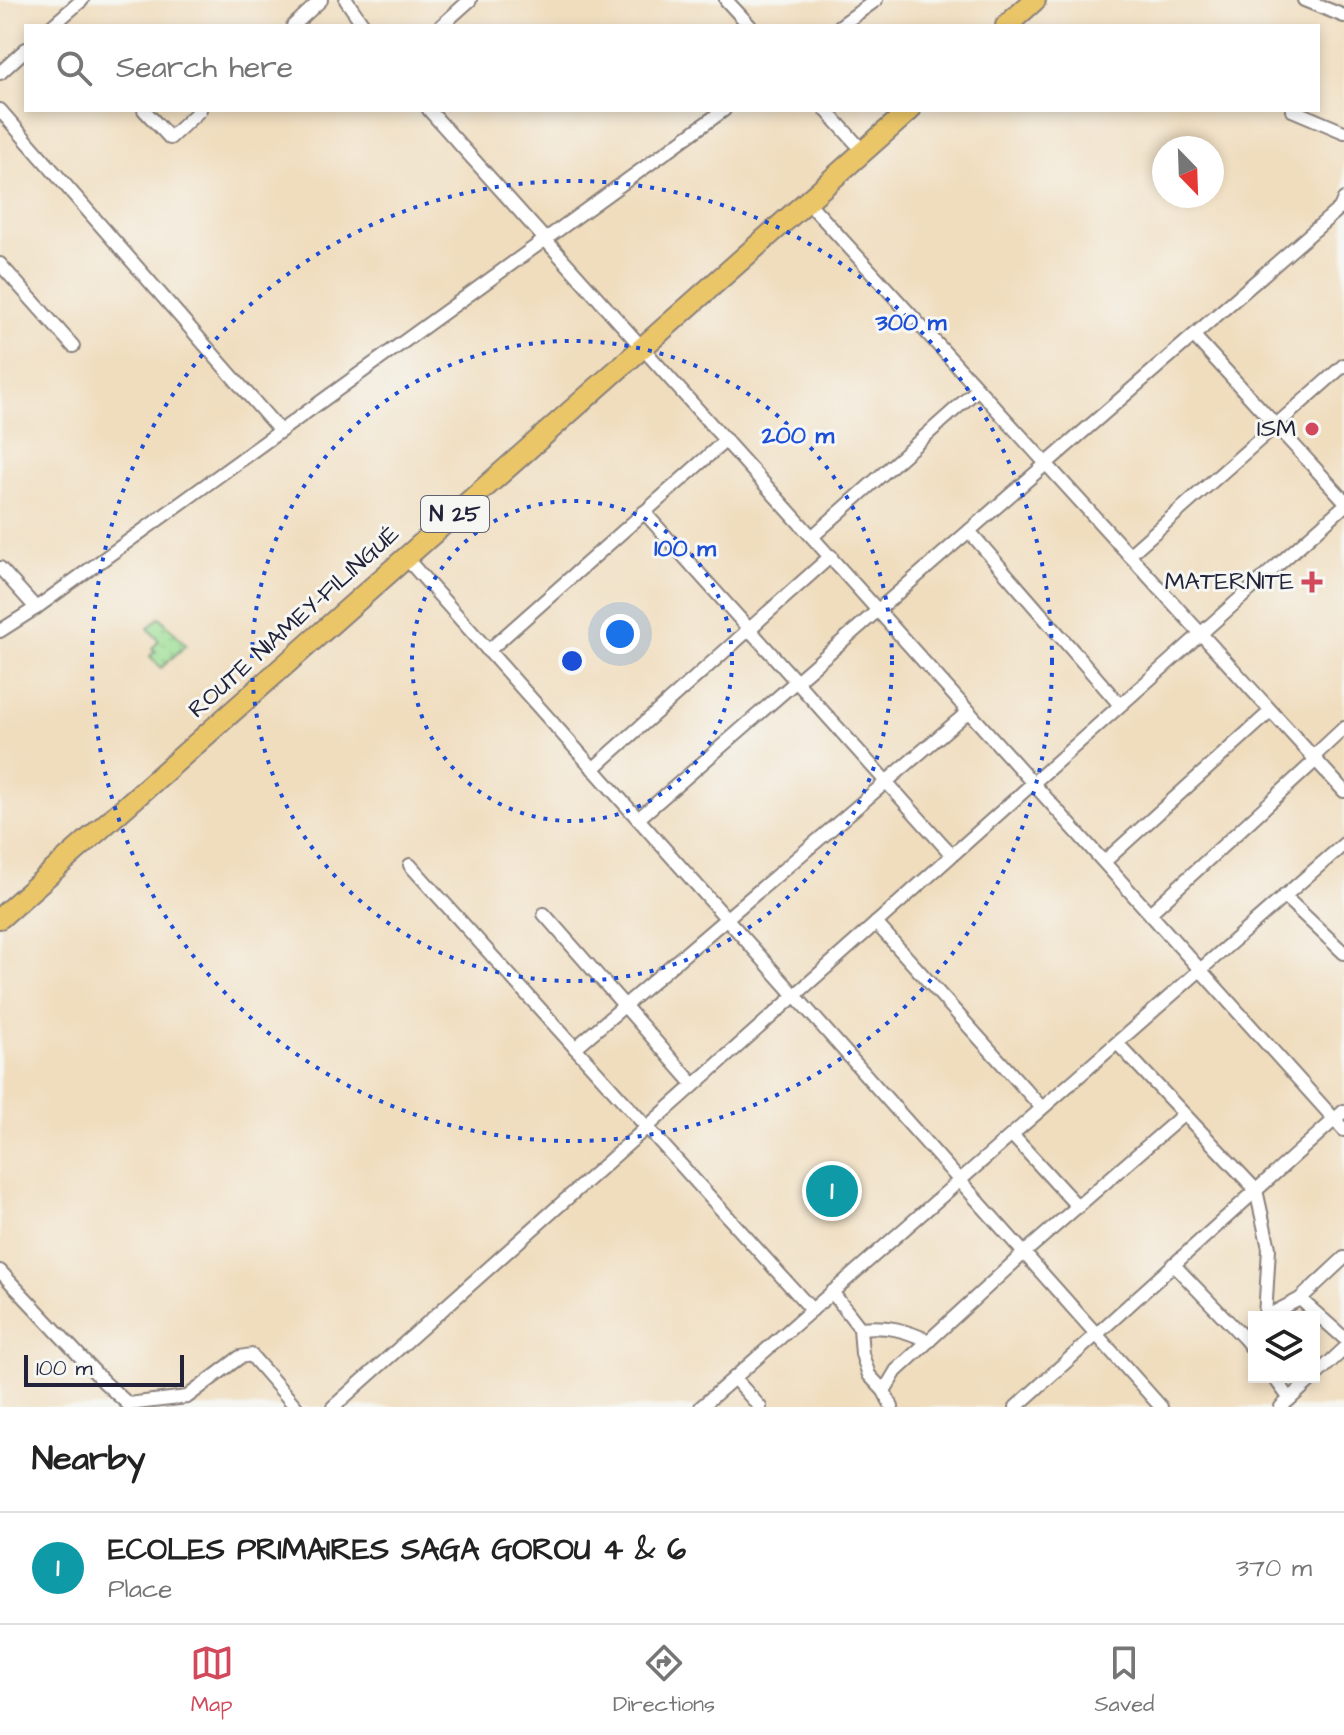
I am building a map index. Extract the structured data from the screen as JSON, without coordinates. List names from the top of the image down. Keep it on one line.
{"streets":{"main road":["N 25","ROUTE NIAMEY-FILINGUÉ"]},"places":{"other":["ISM"],"health":["MATERNITE"]},"scale_bar":"100 m","north":"bottom right","page":{"search":"Search here","pins":"1","scale":"100 m","heading":"Nearby","list":[{"mark":"1","name":"ECOLES PRIMAIRES SAGA GOROU 4 & 6","note":"Place","value":"370 m"}],"nav":["Map","Directions","Saved"]},"rings":["300 m","200 m","100 m"]}
